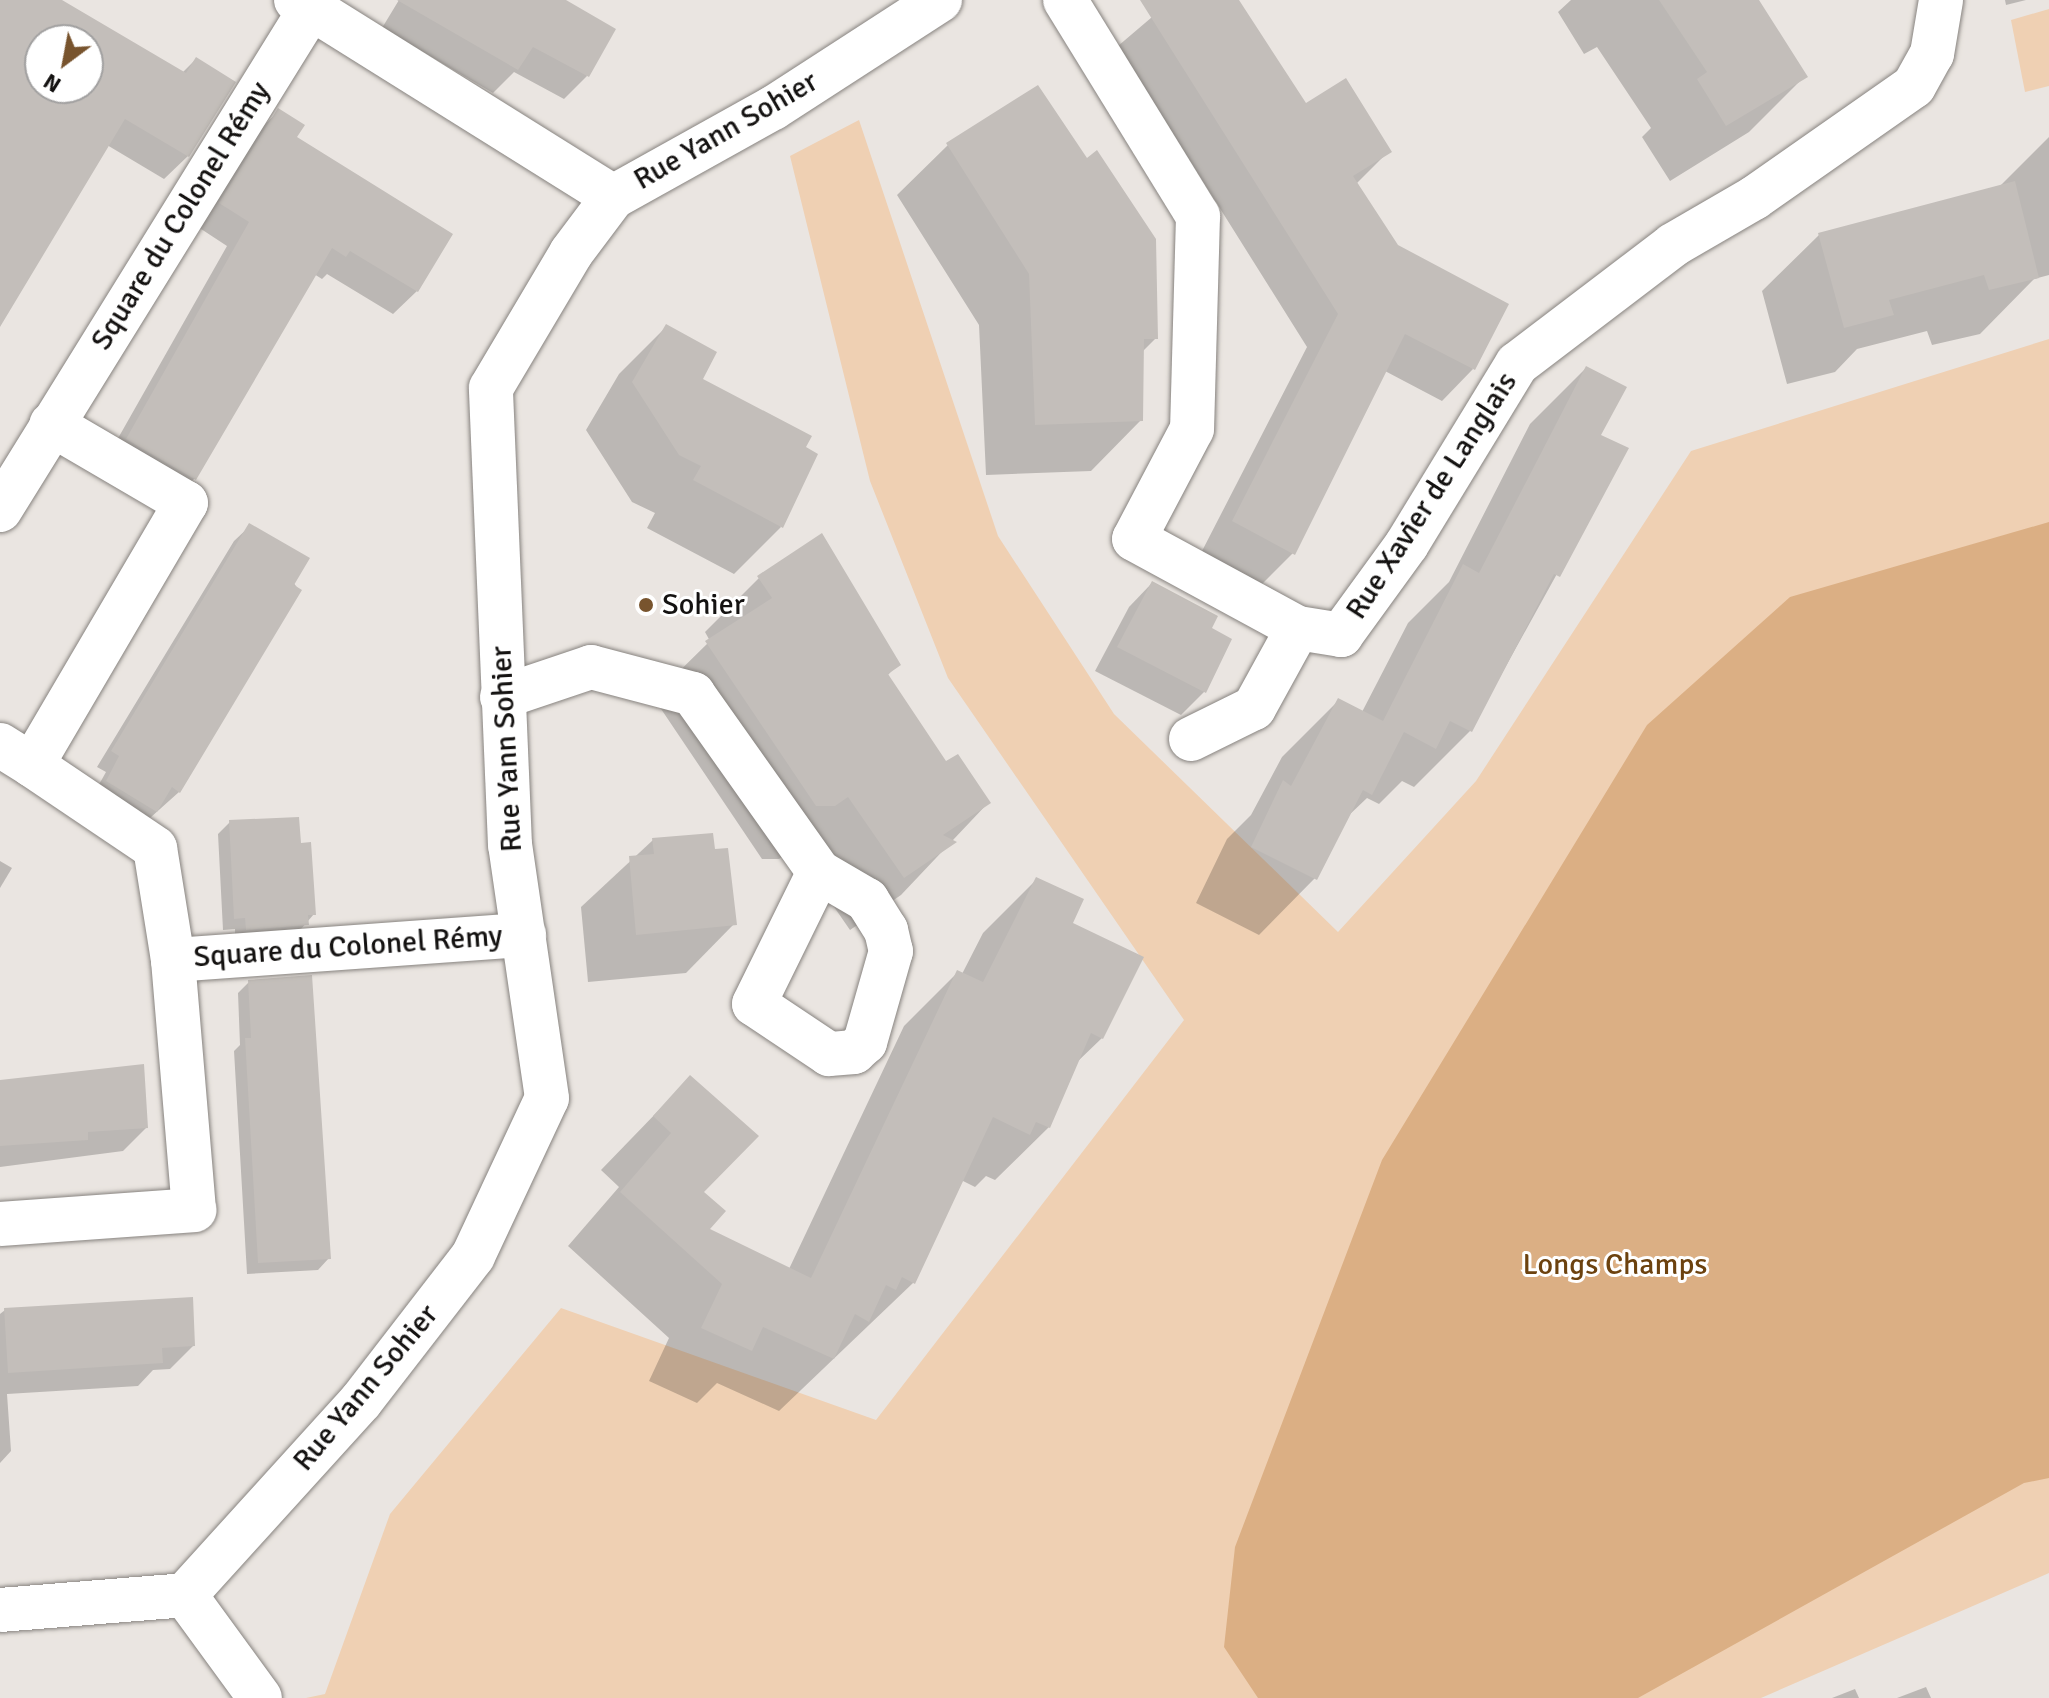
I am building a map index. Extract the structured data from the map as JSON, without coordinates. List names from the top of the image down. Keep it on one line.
{"streets":{"street":["Rue Yann Sohier","Square du Colonel Rémy","Rue Xavier de Langlais"]},"crossings":[["Rue Yann Sohier","Square du Colonel Rémy"]],"parks":["Longs Champs"],"places":["Sohier"],"north":"bottom left"}
